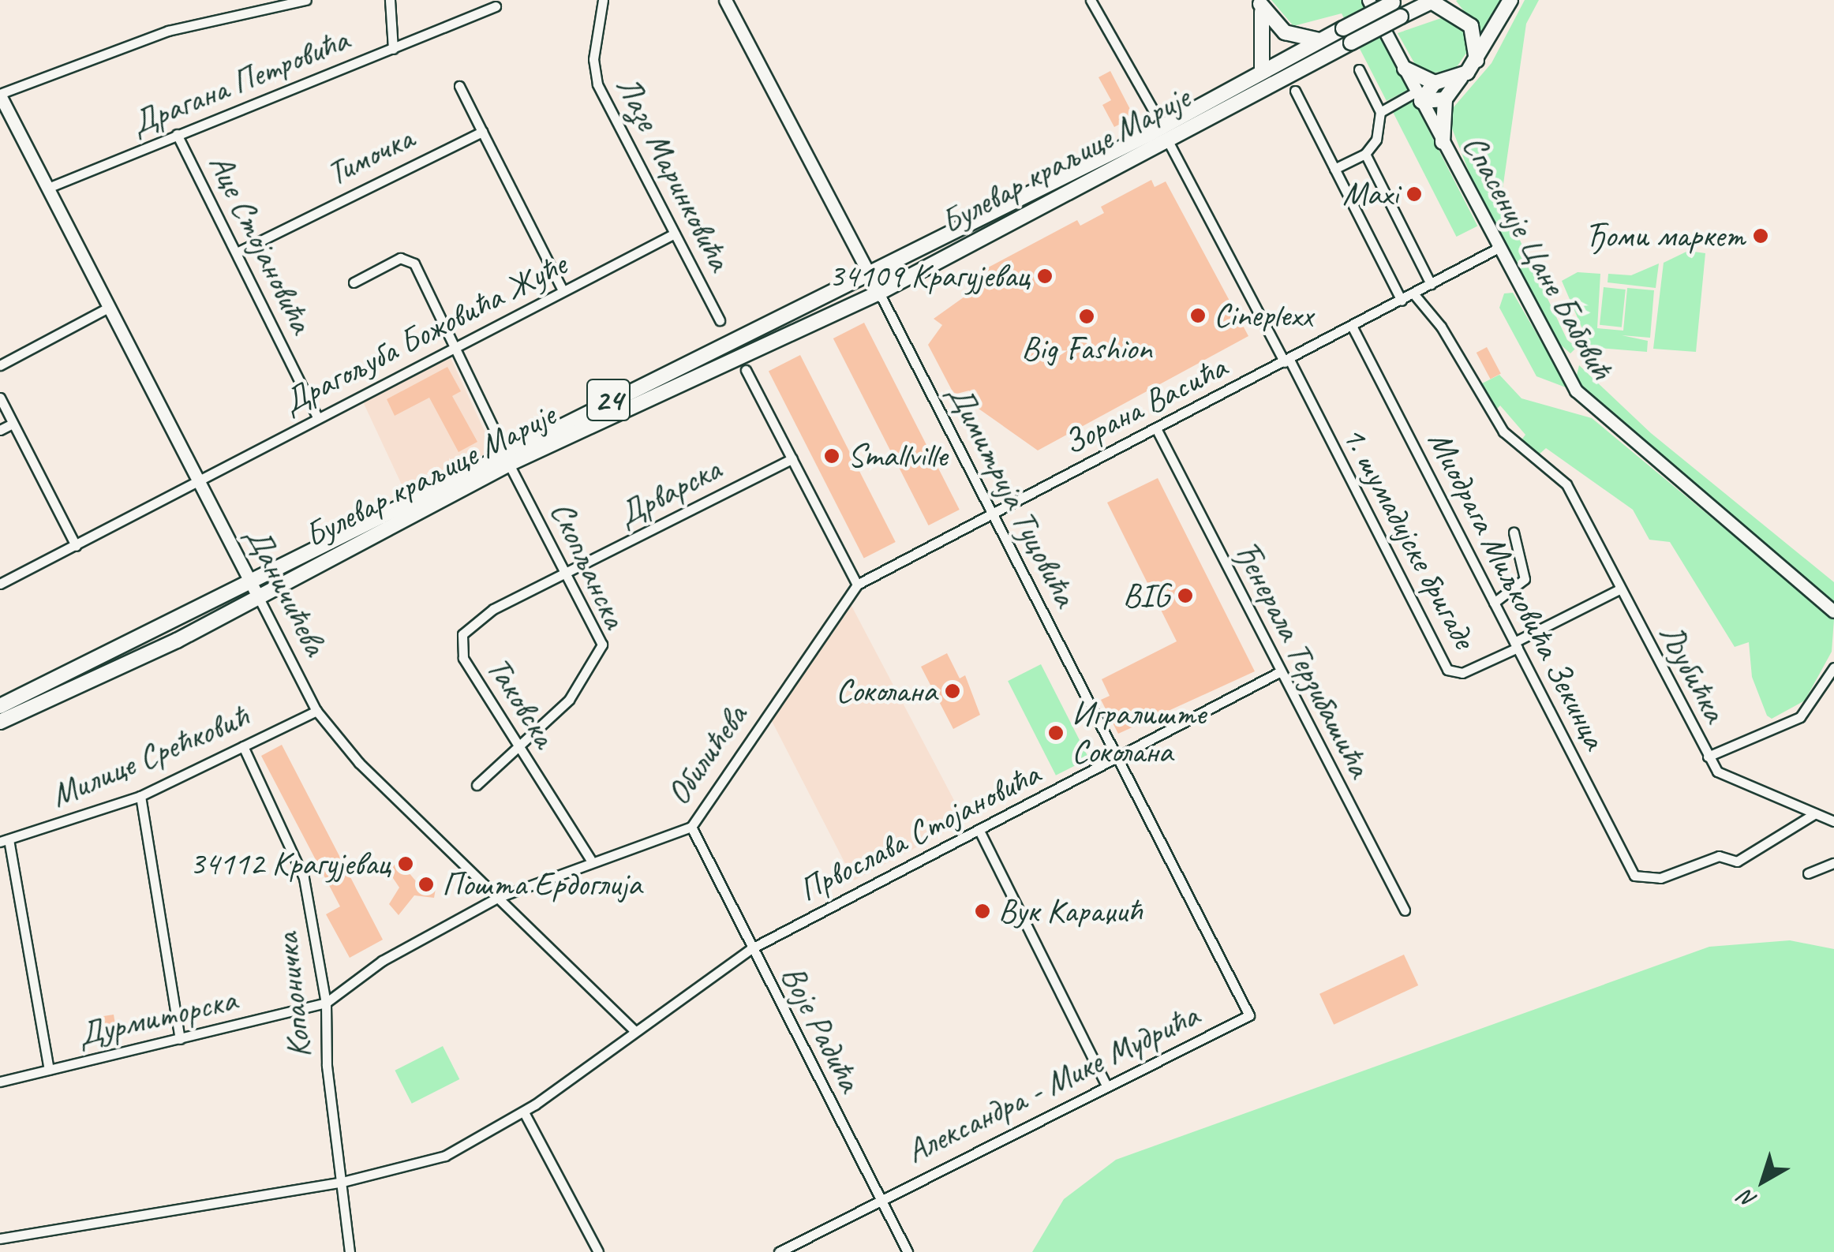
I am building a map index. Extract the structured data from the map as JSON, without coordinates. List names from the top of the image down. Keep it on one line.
{"streets":{"main road":["Булевар краљице Марије","24"],"street":["Драгана Петровића","Тимочка","Лазе Маринковића","Аце Стојановића","Спасеније Цане Бабовић","Драгољуба Божовића Жуће","Зорана Васића","Дрварска","Димитрија Туцовића","1. шумадијске бригаде","Скопљанска","Миодрага Миљковића Зекинца","Даничићева","Ђенерала Терзибашића","Љубићка","Таковска","Обилићева","Милице Срећковић","Првослава Стојановића","Копаоничка","Дурмиторска","Воје Радића","Александра - Мике Мудрића"]},"crossings":[["Драгана Петровића","Аце Стојановића"],["Драгана Петровића","Даничићева"],["Тимочка","Аце Стојановића"],["Булевар краљице Марије","Димитрија Туцовића"],["Булевар краљице Марије","1. шумадијске бригаде"],["Булевар краљице Марије","Скопљанска"],["Булевар краљице Марије","Даничићева"],["Лазе Маринковића","Драгољуба Божовића Жуће"],["Аце Стојановића","Драгољуба Божовића Жуће"],["Спасеније Цане Бабовић","Зорана Васића"],["Драгољуба Божовића Жуће","Даничићева"],["Зорана Васића","Димитрија Туцовића"],["Зорана Васића","1. шумадијске бригаде"],["Зорана Васића","Миодрага Миљковића Зекинца"],["Зорана Васића","Ђенерала Терзибашића"],["Зорана Васића","Љубићка"],["Зорана Васића","Обилићева"],["Дрварска","Скопљанска"],["Дрварска","Таковска"],["Димитрија Туцовића","Првослава Стојановића"],["Димитрија Туцовића","Александра - Мике Мудрића"],["1. шумадијске бригаде","Миодрага Миљковића Зекинца"],["1. шумадијске бригаде","Љубићка"],["Скопљанска","Таковска"],["Миодрага Миљковића Зекинца","Љубићка"],["Даничићева","Обилићева"],["Даничићева","Милице Срећковић"],["Даничићева","Првослава Стојановића"],["Ђенерала Терзибашића","Првослава Стојановића"],["Таковска","Обилићева"],["Обилићева","Копаоничка"],["Обилићева","Дурмиторска"],["Обилићева","Воје Радића"],["Милице Срећковић","Копаоничка"],["Првослава Стојановића","Копаоничка"],["Првослава Стојановића","Воје Радића"],["Копаоничка","Дурмиторска"],["Воје Радића","Александра - Мике Мудрића"]],"places":["Maxi","Ђоми маркет","34109 Крагујевац","Cineplexx","Big Fashion","Smallville","BIG","Соколана","Игралиште Соколана","34112 Крагујевац","Пошта Ердоглија","Вук Караџић"],"north":"bottom left"}
